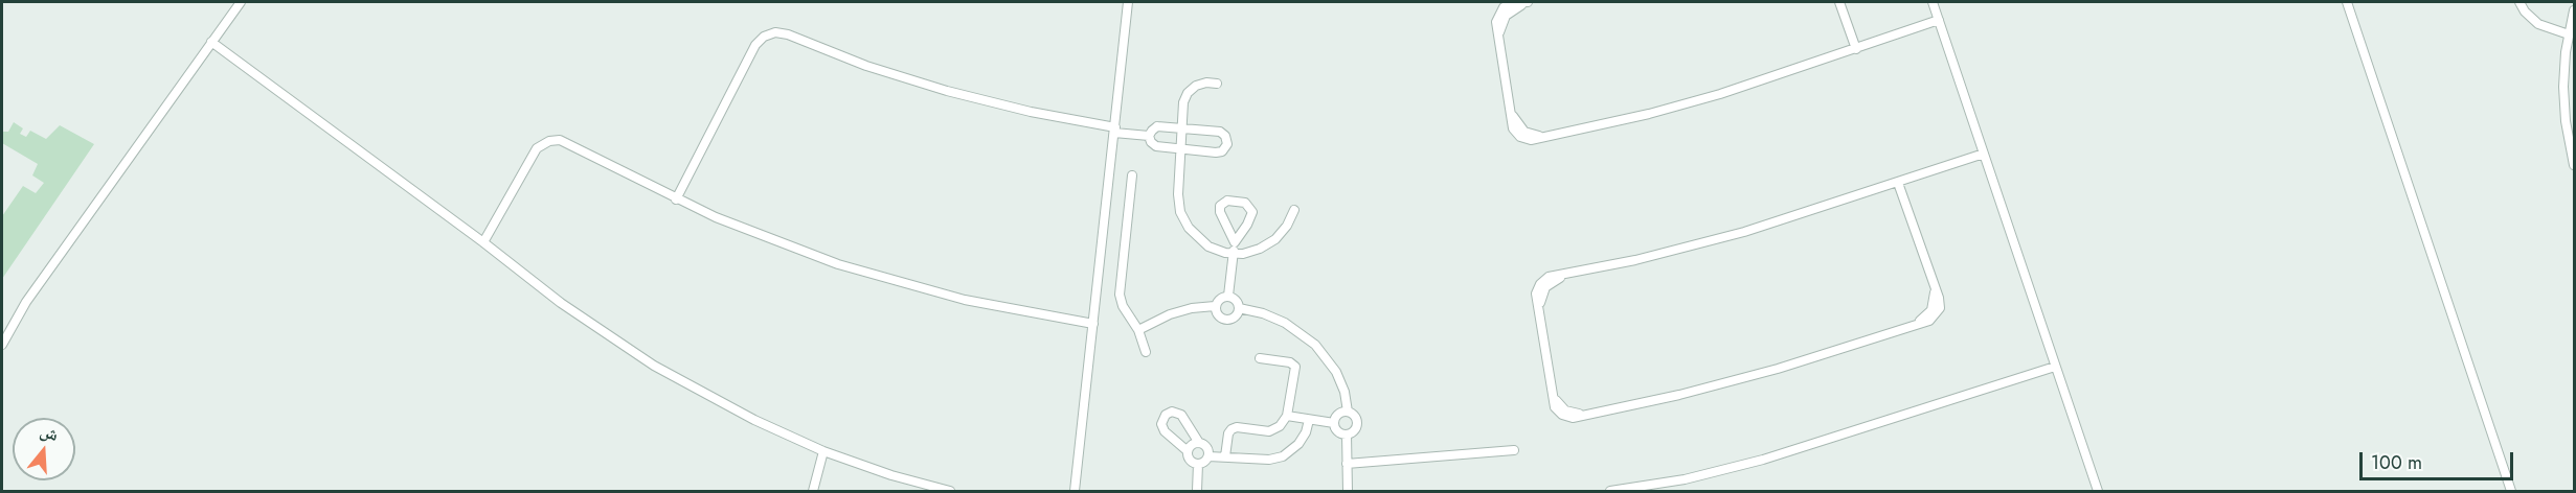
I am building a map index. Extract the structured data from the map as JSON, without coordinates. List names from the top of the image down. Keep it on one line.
{"scale_bar":"100 m","north":"top"}
